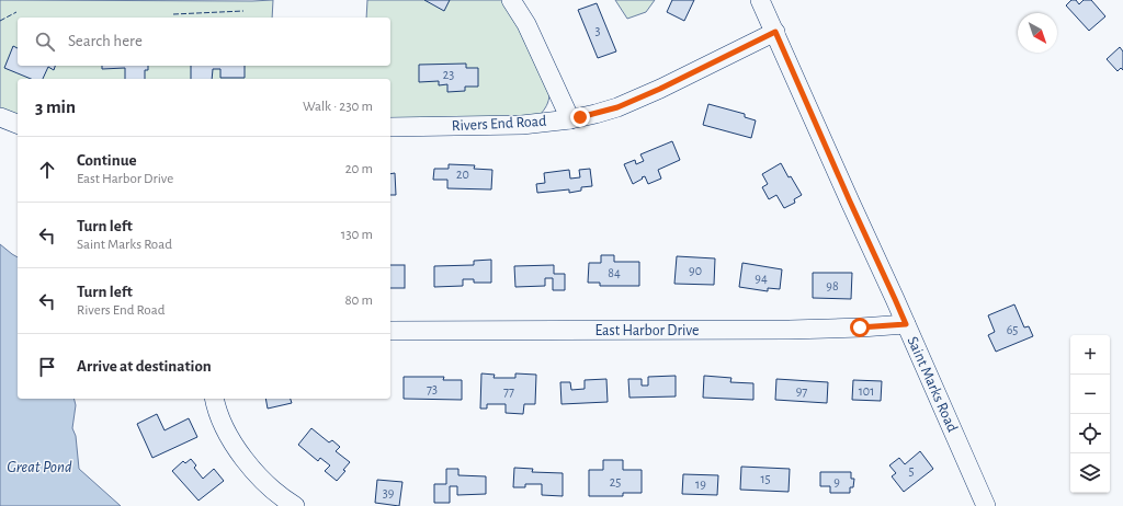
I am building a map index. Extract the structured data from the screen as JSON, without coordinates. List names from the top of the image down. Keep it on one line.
{"streets":{"street":["Rivers End Road","East Harbor Drive","Saint Marks Road"]},"crossings":[["Rivers End Road","Saint Marks Road"],["East Harbor Drive","Saint Marks Road"]],"water":["Great Pond"],"house_numbers":["3","23","20","90","84","94","98","65","73","77","97","101","5","15","25","9","19","39"],"north":"bottom right","page":{"search":"Search here","heading":["3 min","Walk · 230 m"],"list":[["Continue","East Harbor Drive","20 m"],["Turn left","Saint Marks Road","130 m"],["Turn left","Rivers End Road","80 m"],"Arrive at destination"],"map_buttons":["+","−"]}}
